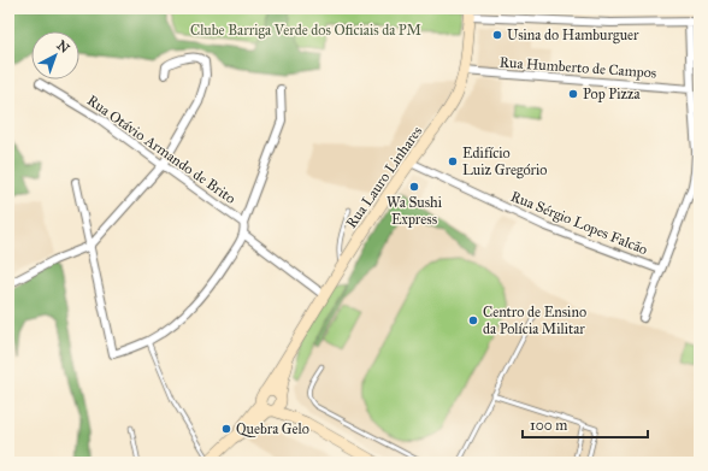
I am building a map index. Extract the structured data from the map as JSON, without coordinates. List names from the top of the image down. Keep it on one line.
{"streets":{"main road":["Rua Lauro Linhares"],"street":["Rua Humberto de Campos","Rua Otávio Armando de Brito","Rua Sérgio Lopes Falcão"]},"crossings":[["Rua Humberto de Campos","Rua Lauro Linhares"],["Rua Lauro Linhares","Rua Sérgio Lopes Falcão"]],"parks":["Clube Barriga Verde dos Oficiais da PM"],"places":["Usina do Hamburguer","Pop Pizza","Edifício Luiz Gregório","Wa Sushi Express","Centro de Ensino da Polícia Militar","Quebra Gelo"],"scale_bar":"100 m","north":"top right"}
